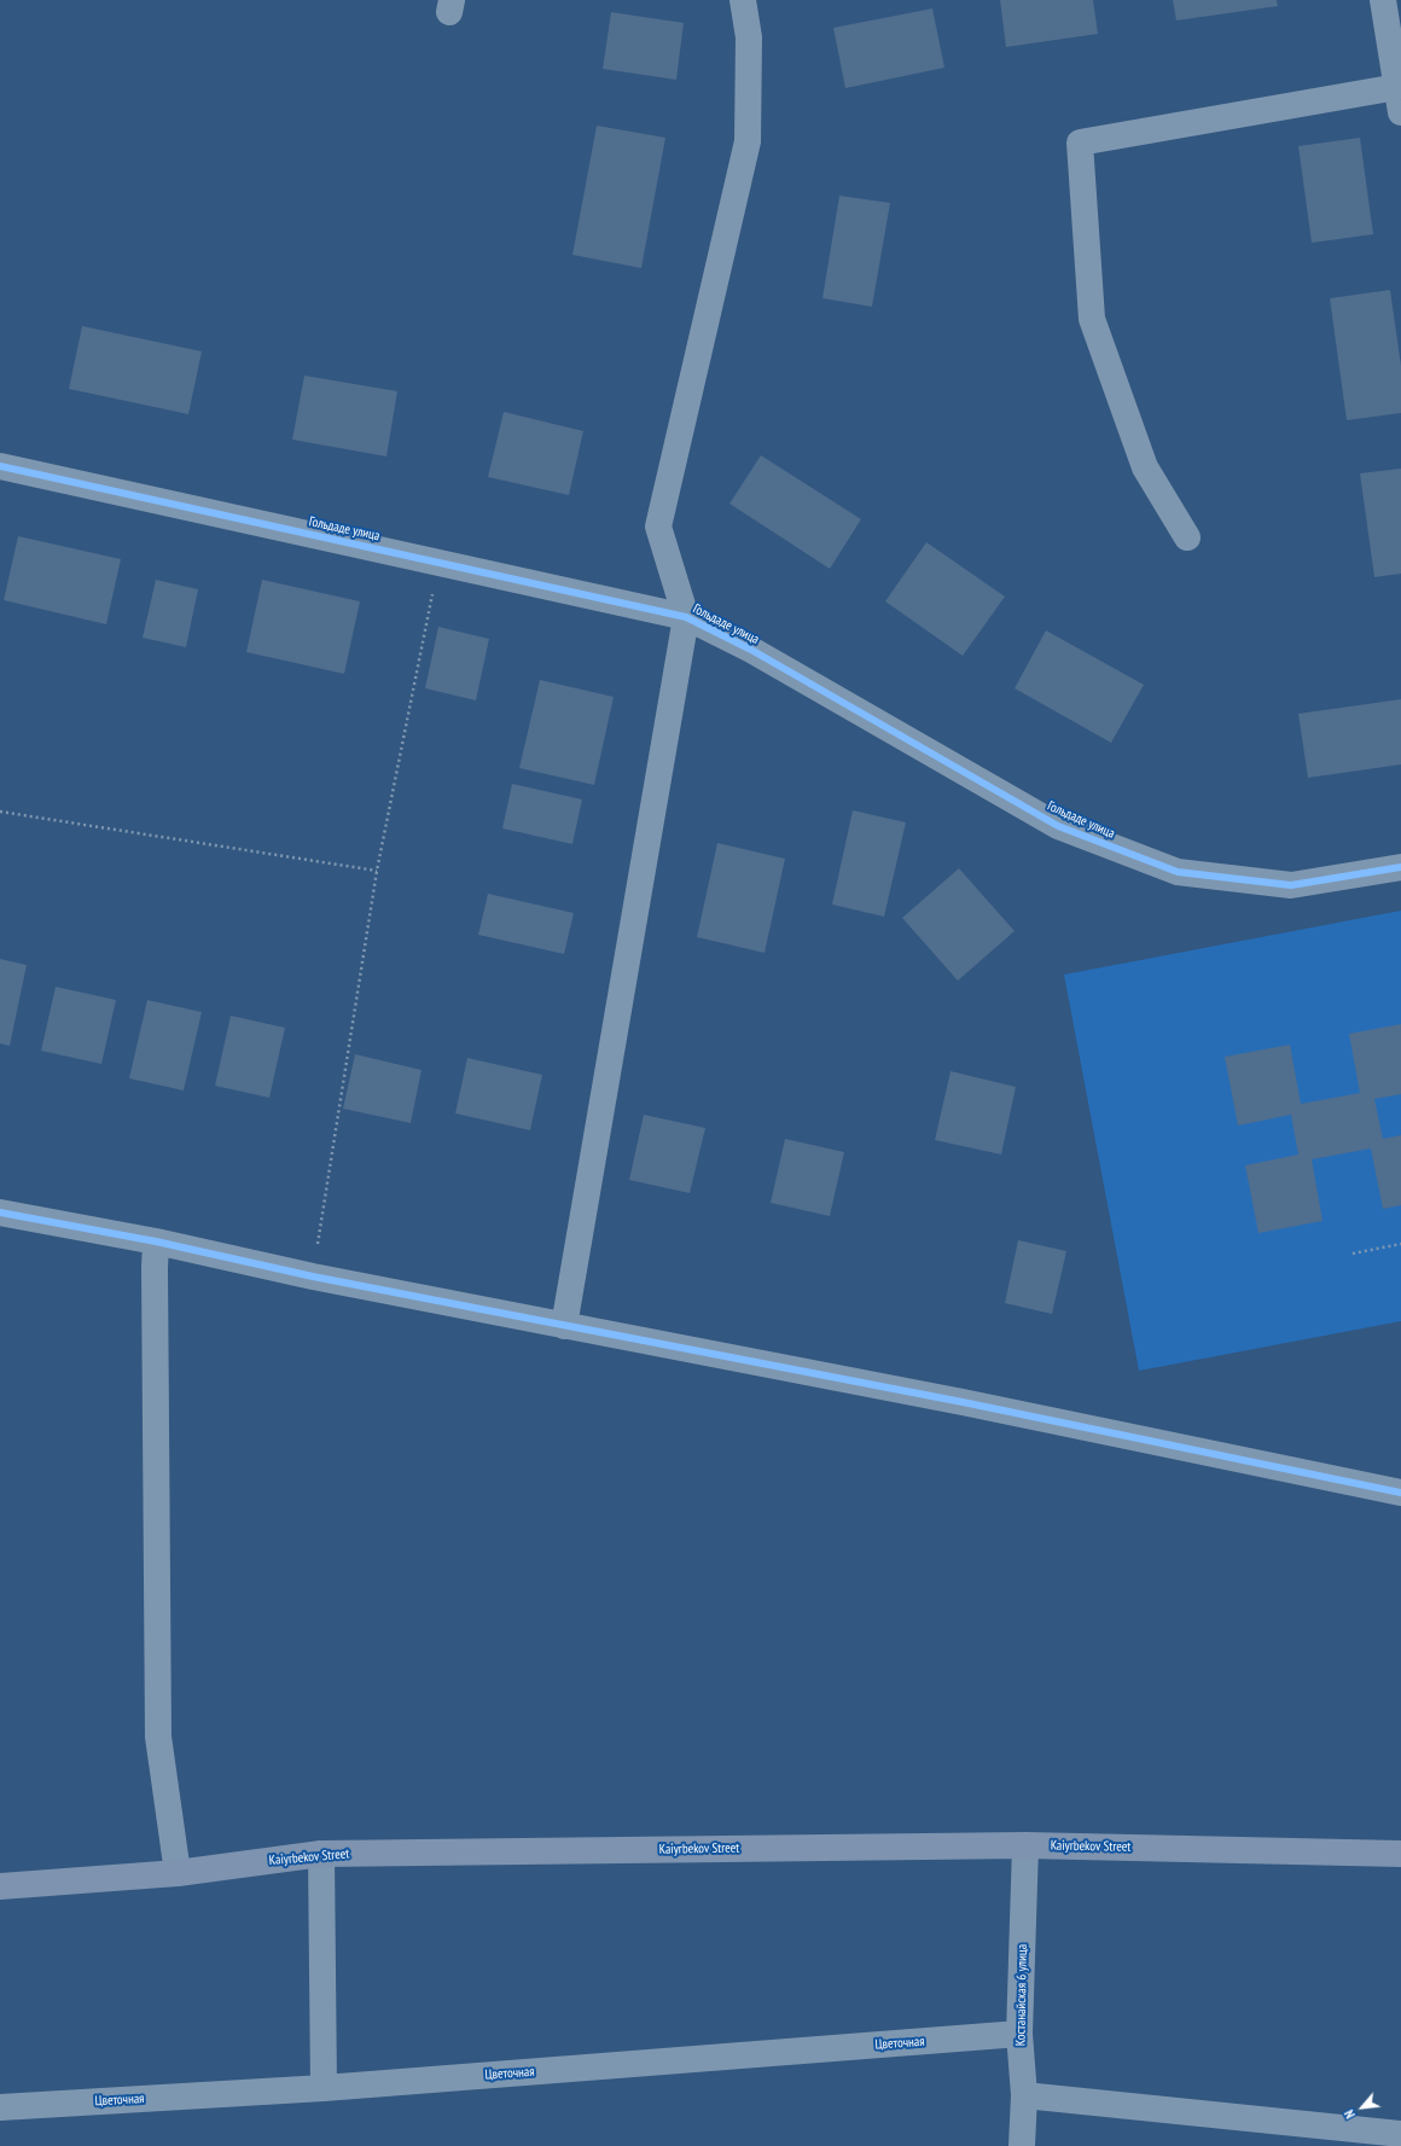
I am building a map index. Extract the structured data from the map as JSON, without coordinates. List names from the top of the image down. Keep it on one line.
{"streets":{"main road":["Kaiyrbekov Street"],"street":["Гольдаде улица","Костанайская 6 улица","Цветочная"]},"crossings":[["Kaiyrbekov Street","Костанайская 6 улица"],["Костанайская 6 улица","Цветочная"]],"north":"bottom left"}
